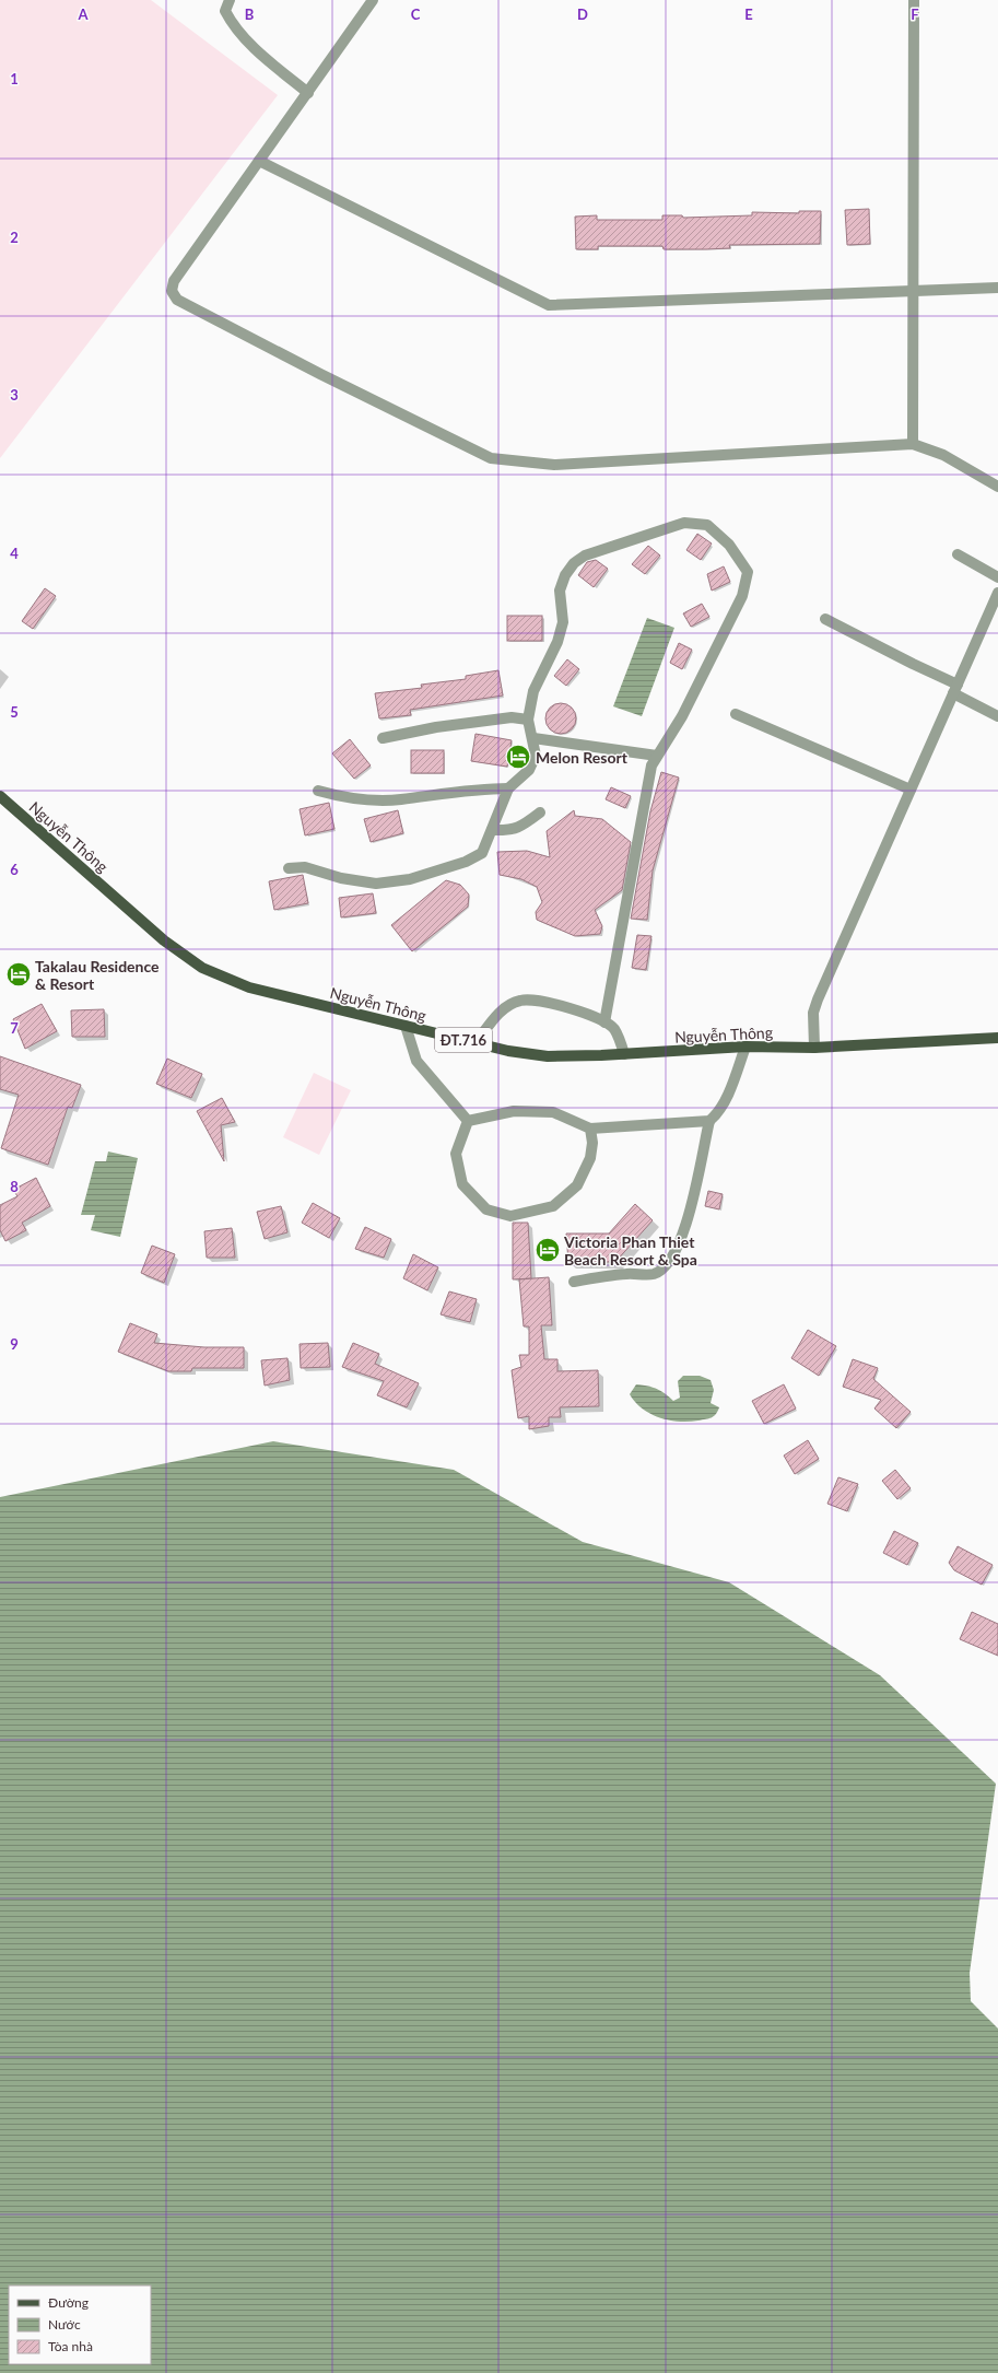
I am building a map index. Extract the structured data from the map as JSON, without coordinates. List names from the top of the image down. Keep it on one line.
{"streets":{"main road":["Nguyễn Thông","ĐT.716"]},"places":{"hotel":["Melon Resort","Takalau Residence & Resort","Victoria Phan Thiet Beach Resort & Spa"]},"legend":["Đường","Nước","Tòa nhà"],"grid":{"columns":["A","B","C","D","E","F"],"rows":["1","2","3","4","5","6","7","8","9"]}}
